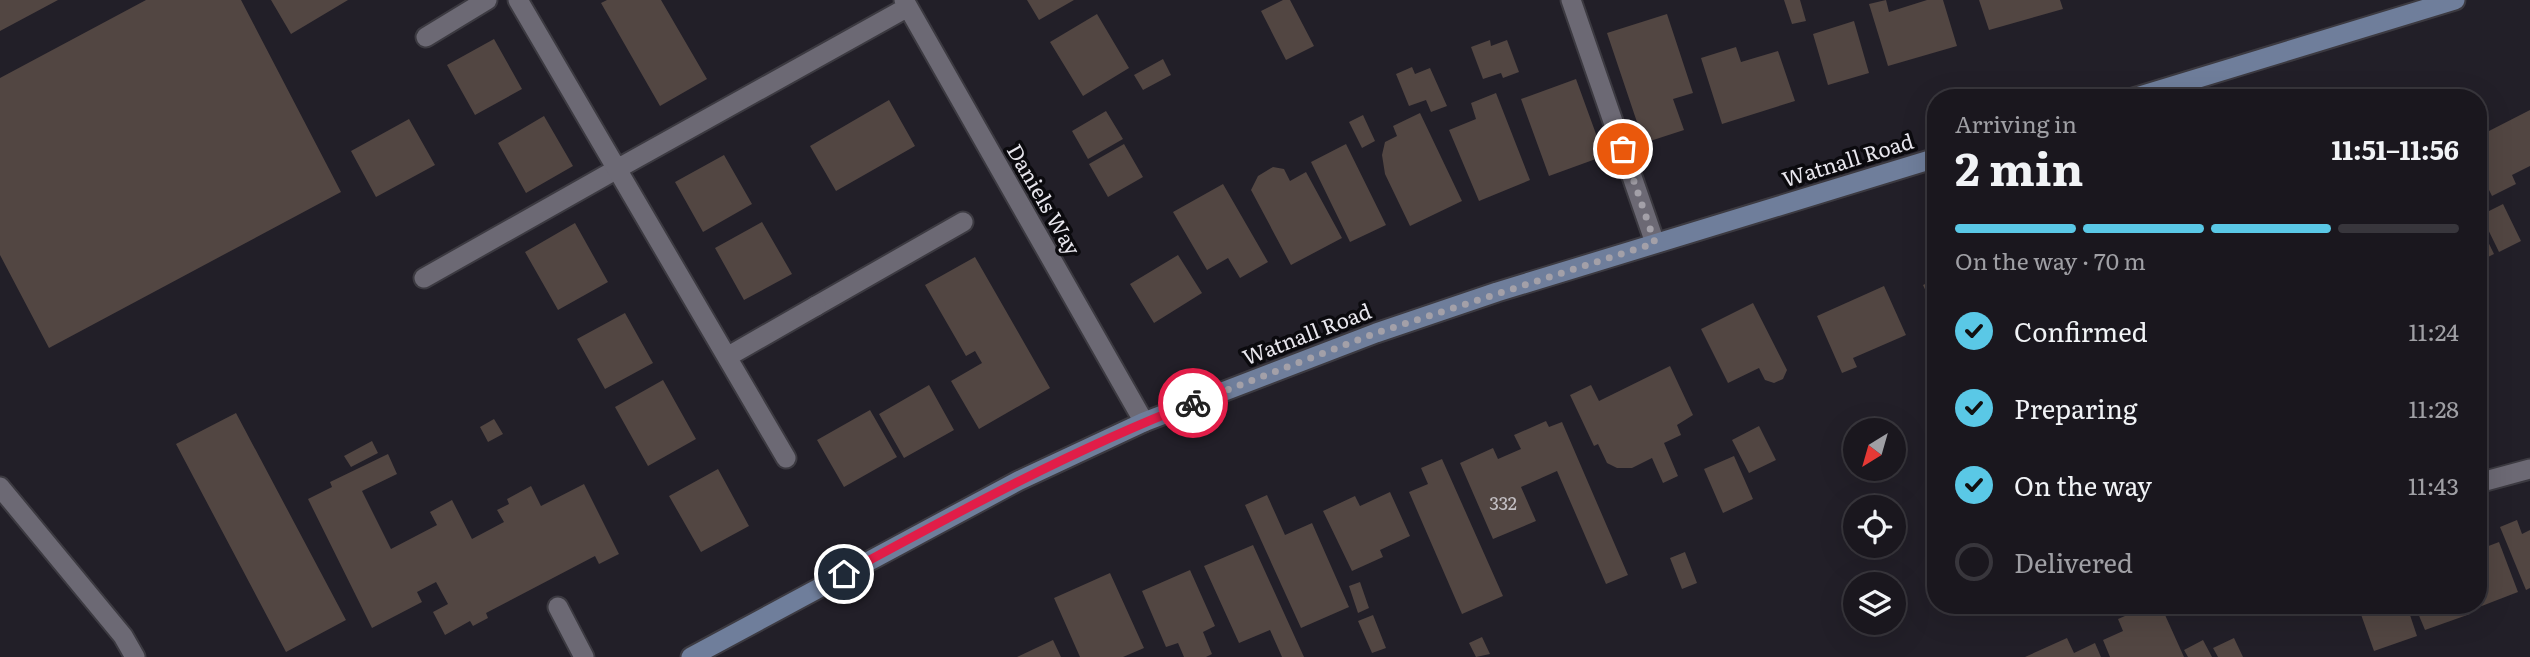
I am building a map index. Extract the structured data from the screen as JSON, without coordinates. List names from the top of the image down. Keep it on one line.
{"streets":{"main road":["Watnall Road"],"street":["Daniels Way"]},"crossings":[["Watnall Road","Daniels Way"]],"house_numbers":["332"],"north":"bottom left","page":{"heading":["2 min","Arriving in","11:51–11:56"],"bar":"On the way · 70 m","list":[["Confirmed","11:24"],["Preparing","11:28"],["On the way","11:43"],"Delivered"]}}
